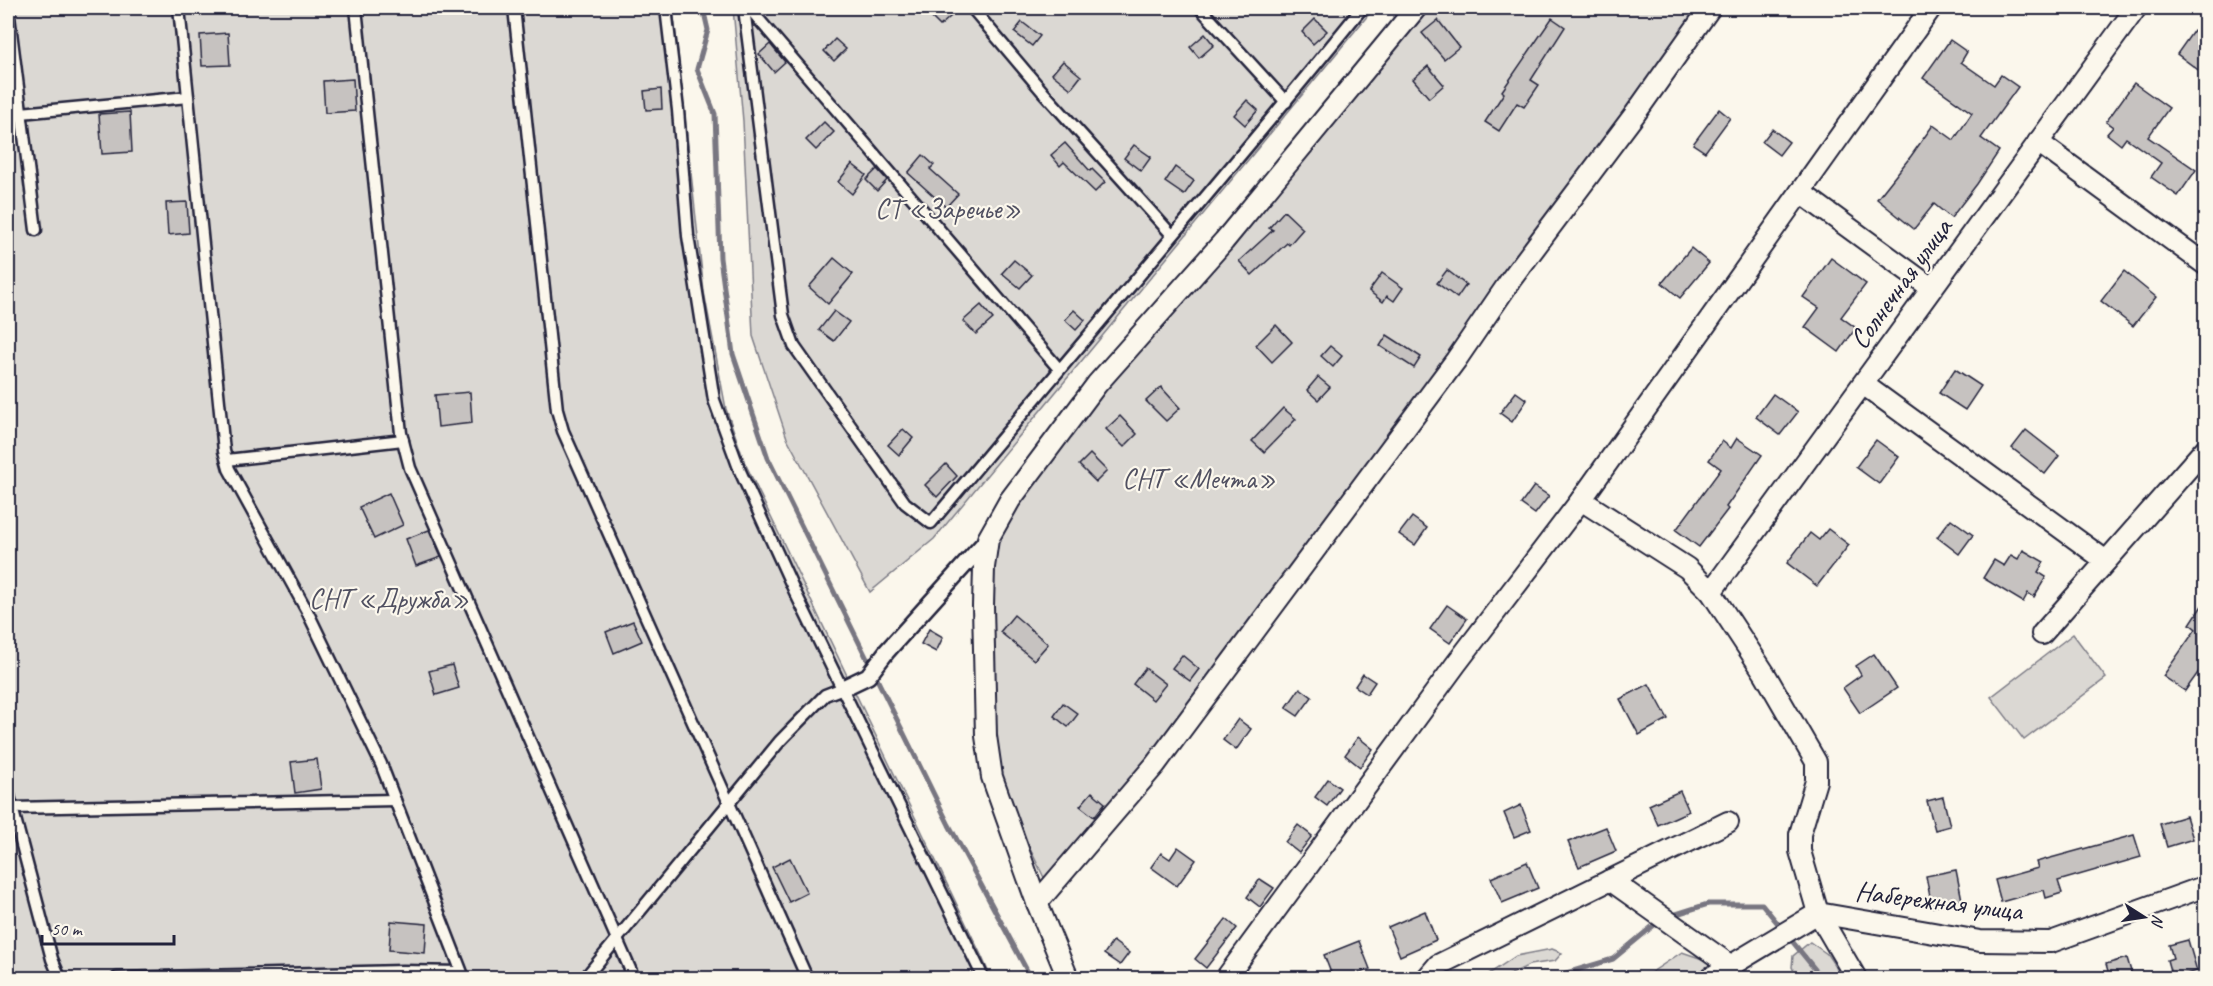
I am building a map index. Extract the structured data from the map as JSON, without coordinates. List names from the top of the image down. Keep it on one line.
{"streets":{"street":["Солнечная улица","Набережная улица"]},"parks":["СТ «Заречье»","СНТ «Мечта»","СНТ «Дружба»"],"scale_bar":"50 m","north":"right"}
